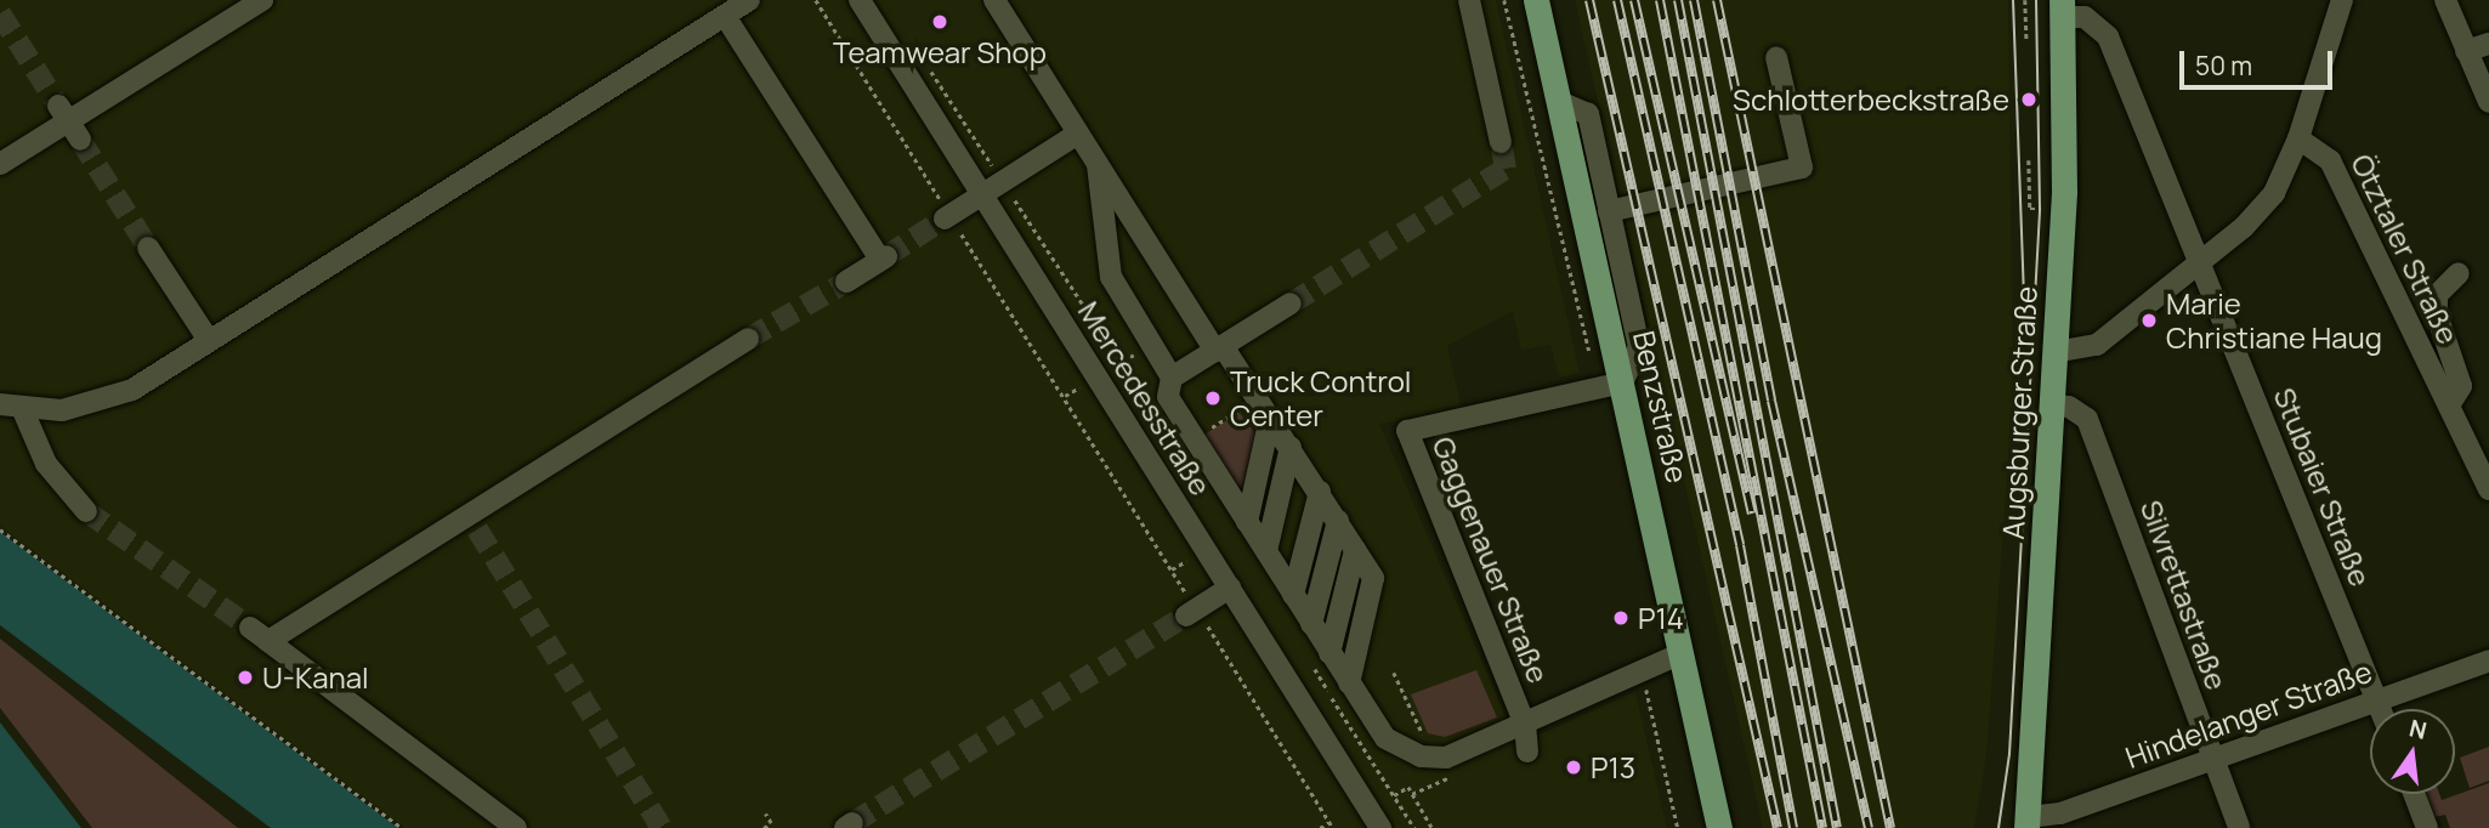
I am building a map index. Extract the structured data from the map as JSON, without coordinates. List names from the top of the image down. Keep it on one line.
{"streets":{"main road":["Benzstraße","Augsburger Straße"],"street":["Ötztaler Straße","Mercedesstraße","Stubaier Straße","Gaggenauer Straße","Silvrettastraße","Hindelanger Straße"]},"crossings":[["Benzstraße","Gaggenauer Straße"],["Augsburger Straße","Stubaier Straße"],["Augsburger Straße","Silvrettastraße"],["Augsburger Straße","Hindelanger Straße"],["Stubaier Straße","Hindelanger Straße"],["Silvrettastraße","Hindelanger Straße"]],"places":["Teamwear Shop","Schlotterbeckstraße","Marie Christiane Haug","Truck Control Center","P14","U-Kanal","P13"],"scale_bar":"50 m","north":"top"}
